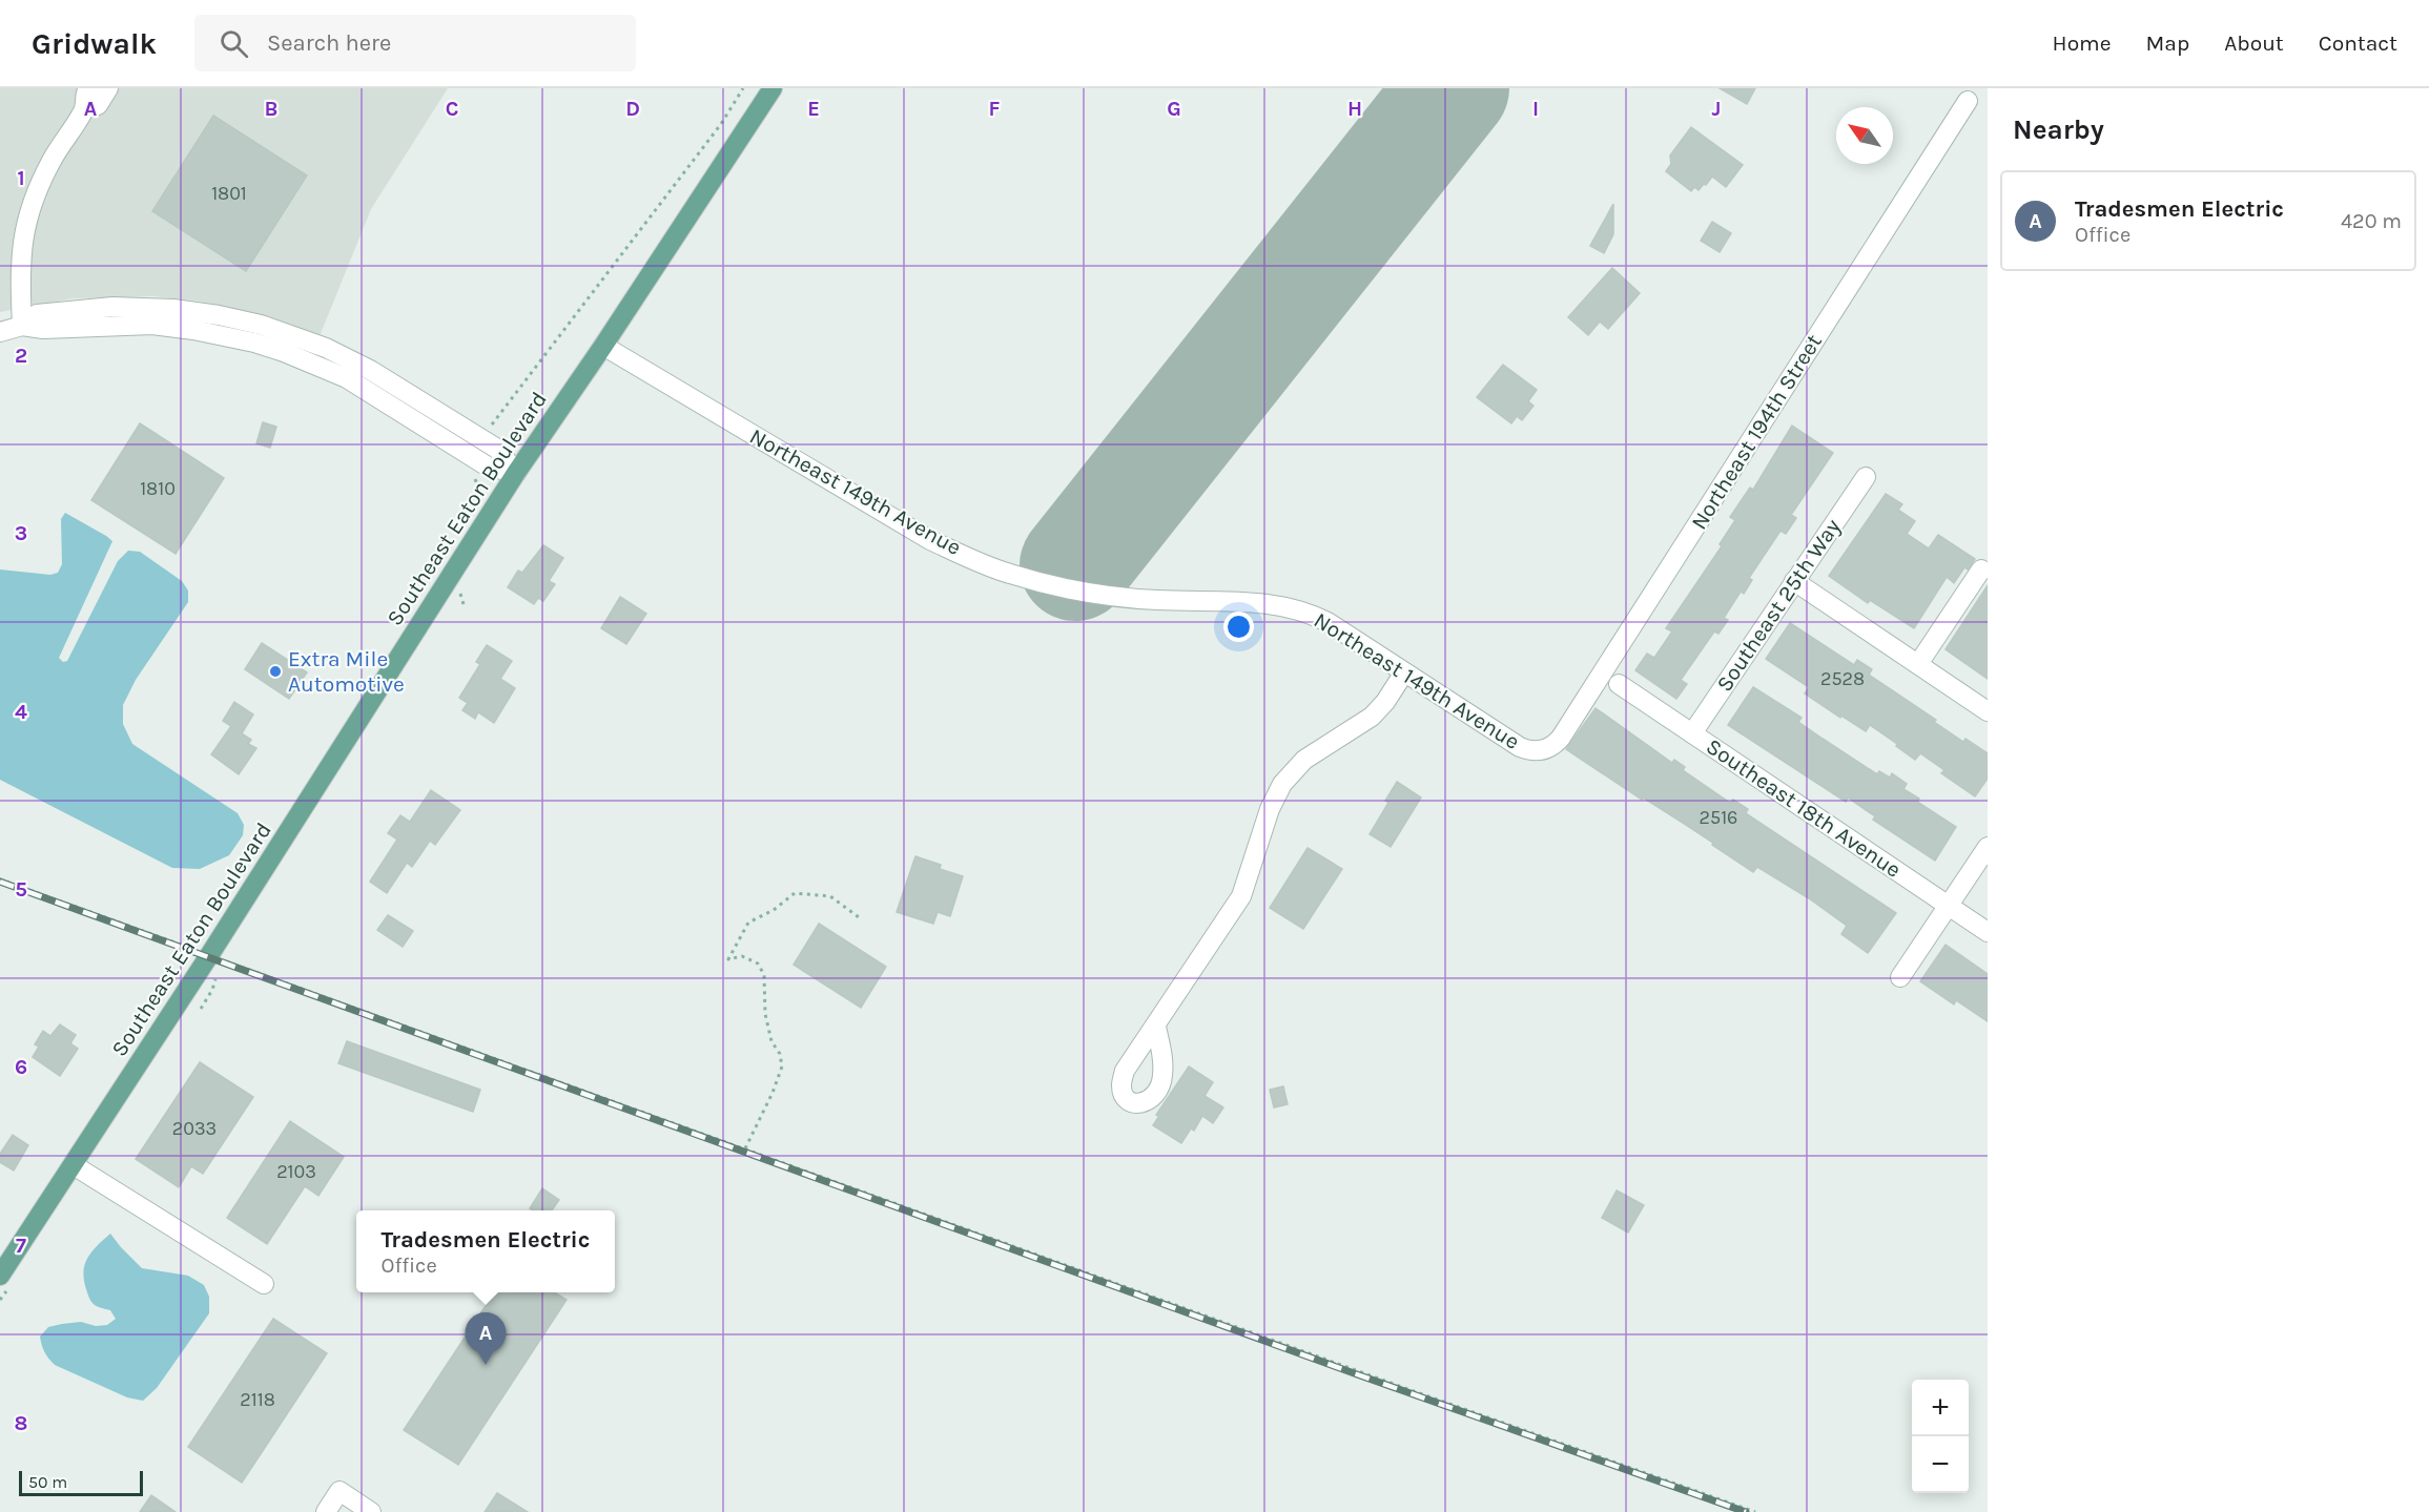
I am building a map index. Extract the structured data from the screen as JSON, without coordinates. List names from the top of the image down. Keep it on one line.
{"streets":{"main road":["Southeast Eaton Boulevard"],"street":["Northeast 194th Street","Northeast 149th Avenue","Southeast 25th Way","Southeast 18th Avenue"]},"crossings":[["Northeast 194th Street","Northeast 149th Avenue"],["Northeast 149th Avenue","Southeast Eaton Boulevard"],["Southeast 25th Way","Southeast 18th Avenue"]],"places":["Extra Mile Automotive"],"house_numbers":["1801","1810","2528","2516","2033","2103","2118"],"scale_bar":"50 m","north":"top left","page":{"header":"Gridwalk","search":"Search here","nav":["Home","Map","About","Contact"],"heading":"Nearby","list":[{"mark":"A","name":"Tradesmen Electric","note":"Office","value":"420 m"}],"popup":["Tradesmen Electric","Office"],"pins":"A","map_buttons":["+","−"],"scale":"50 m"},"grid":{"columns":["A","B","C","D","E","F","G","H","I","J"],"rows":["1","2","3","4","5","6","7","8"]}}
